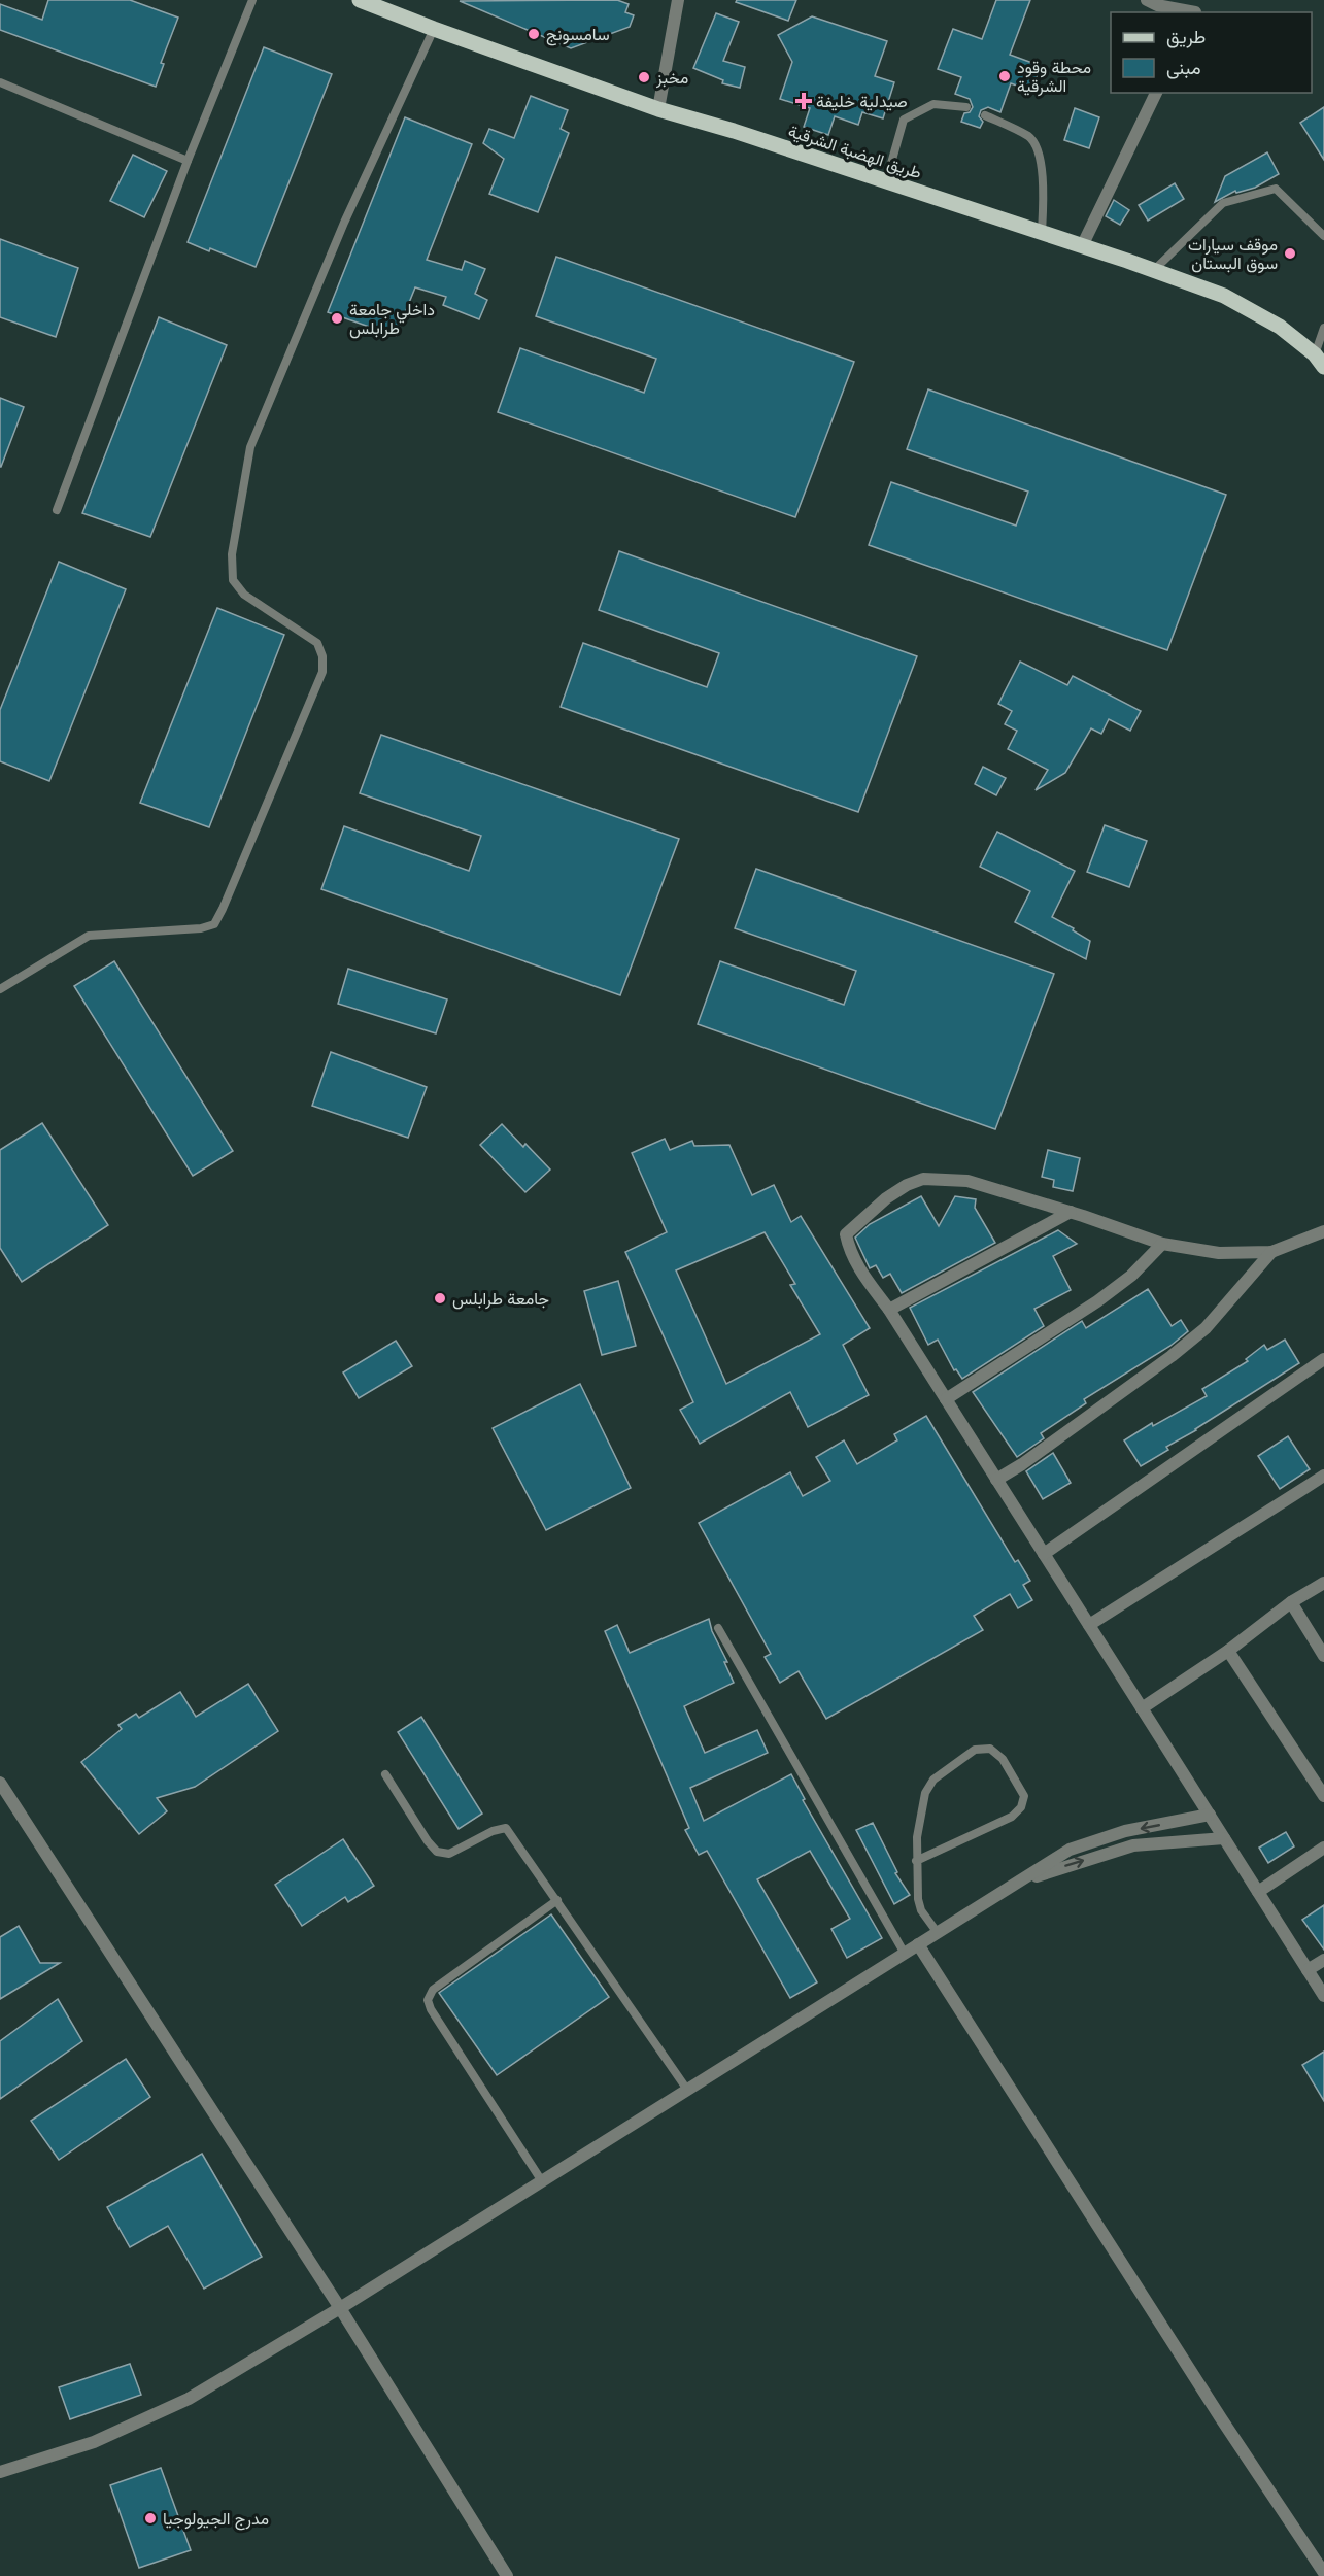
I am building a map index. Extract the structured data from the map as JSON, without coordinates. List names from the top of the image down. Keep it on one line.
{"streets":{"main road":["طريق الهضبة الشرقية"]},"places":{"other":["سامسونج","محطة وقود الشرقية","مخبز","موقف سيارات سوق البستان","داخلي جامعة طرابلس","جامعة طرابلس","مدرج الجيولوجيا"],"health":["صيدلية خليفة"]},"legend":["طريق","مبنى"]}
